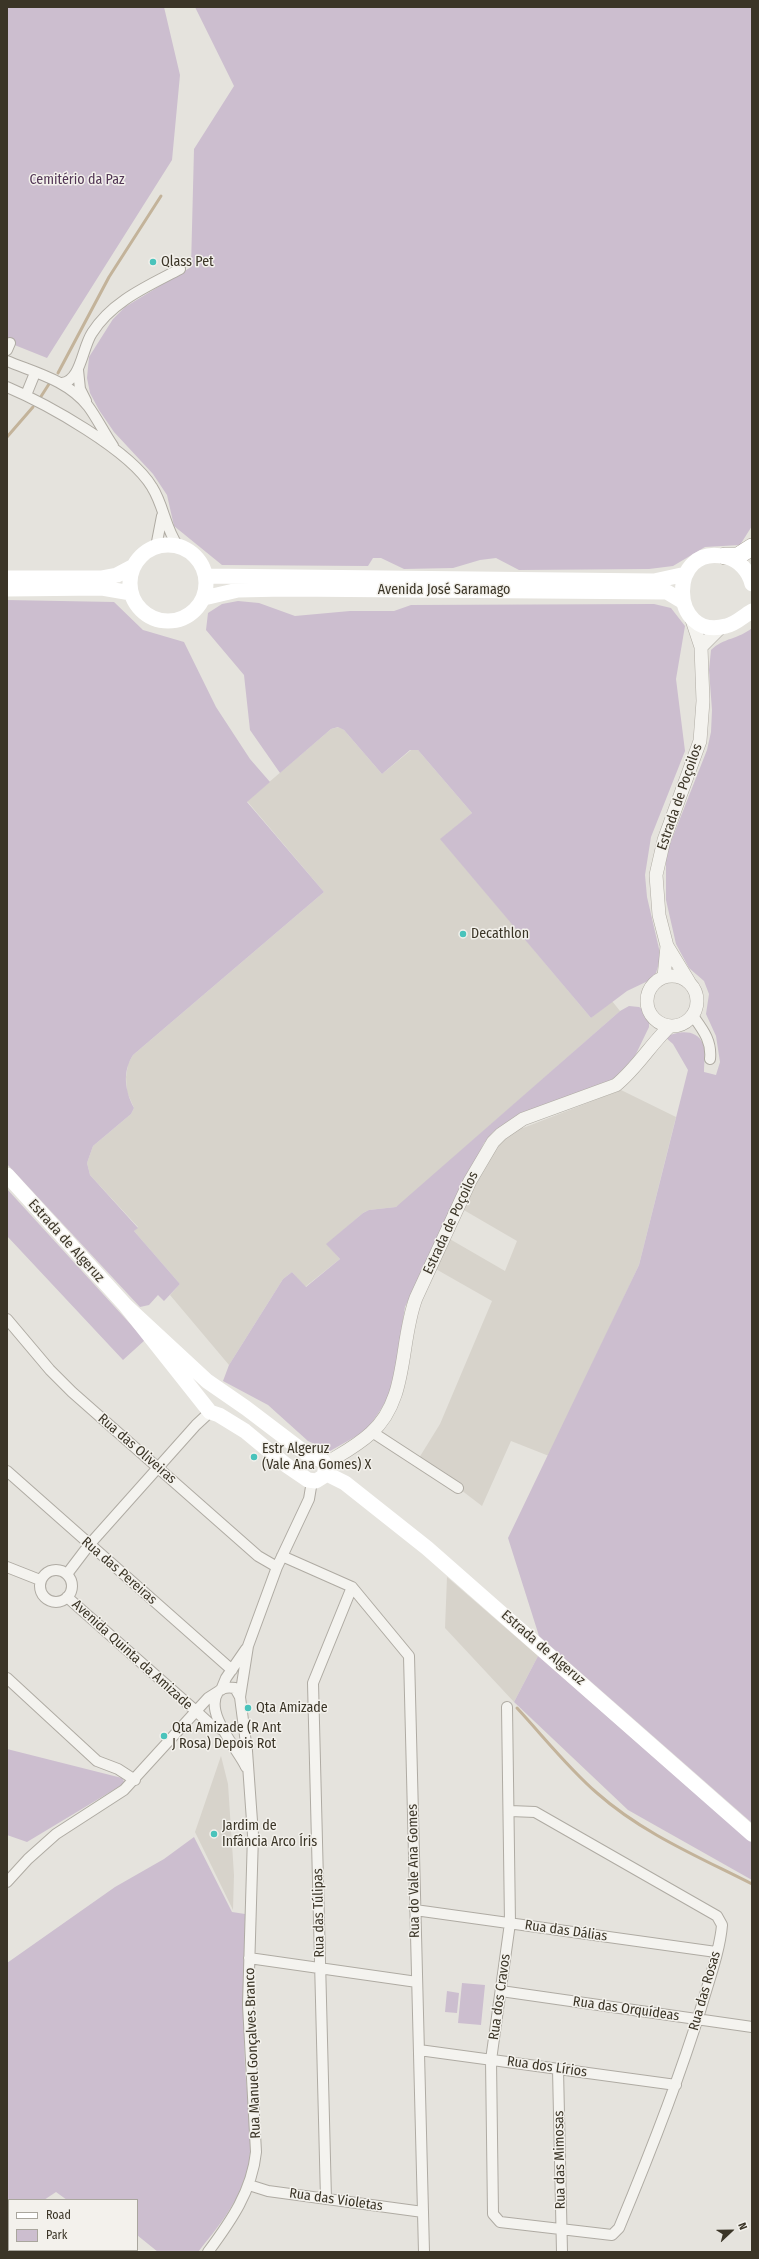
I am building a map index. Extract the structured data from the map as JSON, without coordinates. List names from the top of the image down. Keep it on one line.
{"streets":{"main road":["Avenida José Saramago","Estrada de Poçoilos","Estrada de Algeruz"],"street":["Rua das Oliveiras","Rua das Pereiras","Avenida Quinta da Amizade","Rua do Vale Ana Gomes","Rua das Túlipas","Rua das Dálias","Rua das Rosas","Rua dos Cravos","Rua das Orquídeas","Rua Manuel Gonçalves Branco","Rua dos Lírios","Rua das Mimosas","Rua das Violetas"]},"crossings":[["Avenida José Saramago","Estrada de Poçoilos"],["Estrada de Poçoilos","Estrada de Algeruz"],["Estrada de Algeruz","Rua Manuel Gonçalves Branco"],["Rua das Oliveiras","Rua Manuel Gonçalves Branco"],["Rua das Pereiras","Rua Manuel Gonçalves Branco"],["Avenida Quinta da Amizade","Rua Manuel Gonçalves Branco"],["Rua do Vale Ana Gomes","Rua das Túlipas"],["Rua do Vale Ana Gomes","Rua das Dálias"],["Rua do Vale Ana Gomes","Rua Manuel Gonçalves Branco"],["Rua do Vale Ana Gomes","Rua dos Lírios"],["Rua do Vale Ana Gomes","Rua das Violetas"],["Rua das Túlipas","Rua das Violetas"],["Rua das Dálias","Rua das Rosas"],["Rua das Dálias","Rua dos Cravos"],["Rua das Rosas","Rua dos Cravos"],["Rua das Rosas","Rua das Orquídeas"],["Rua das Rosas","Rua dos Lírios"],["Rua das Rosas","Rua das Mimosas"],["Rua dos Cravos","Rua das Orquídeas"],["Rua dos Cravos","Rua dos Lírios"],["Rua dos Cravos","Rua das Mimosas"],["Rua Manuel Gonçalves Branco","Rua das Violetas"],["Rua dos Lírios","Rua das Mimosas"]],"parks":["Cemitério da Paz"],"places":["Qlass Pet","Decathlon","Estr Algeruz (Vale Ana Gomes) X","Qta Amizade","Qta Amizade (R Ant J Rosa) Depois Rot","Jardim de Infância Arco Íris"],"legend":["Road","Park"],"north":"right"}
